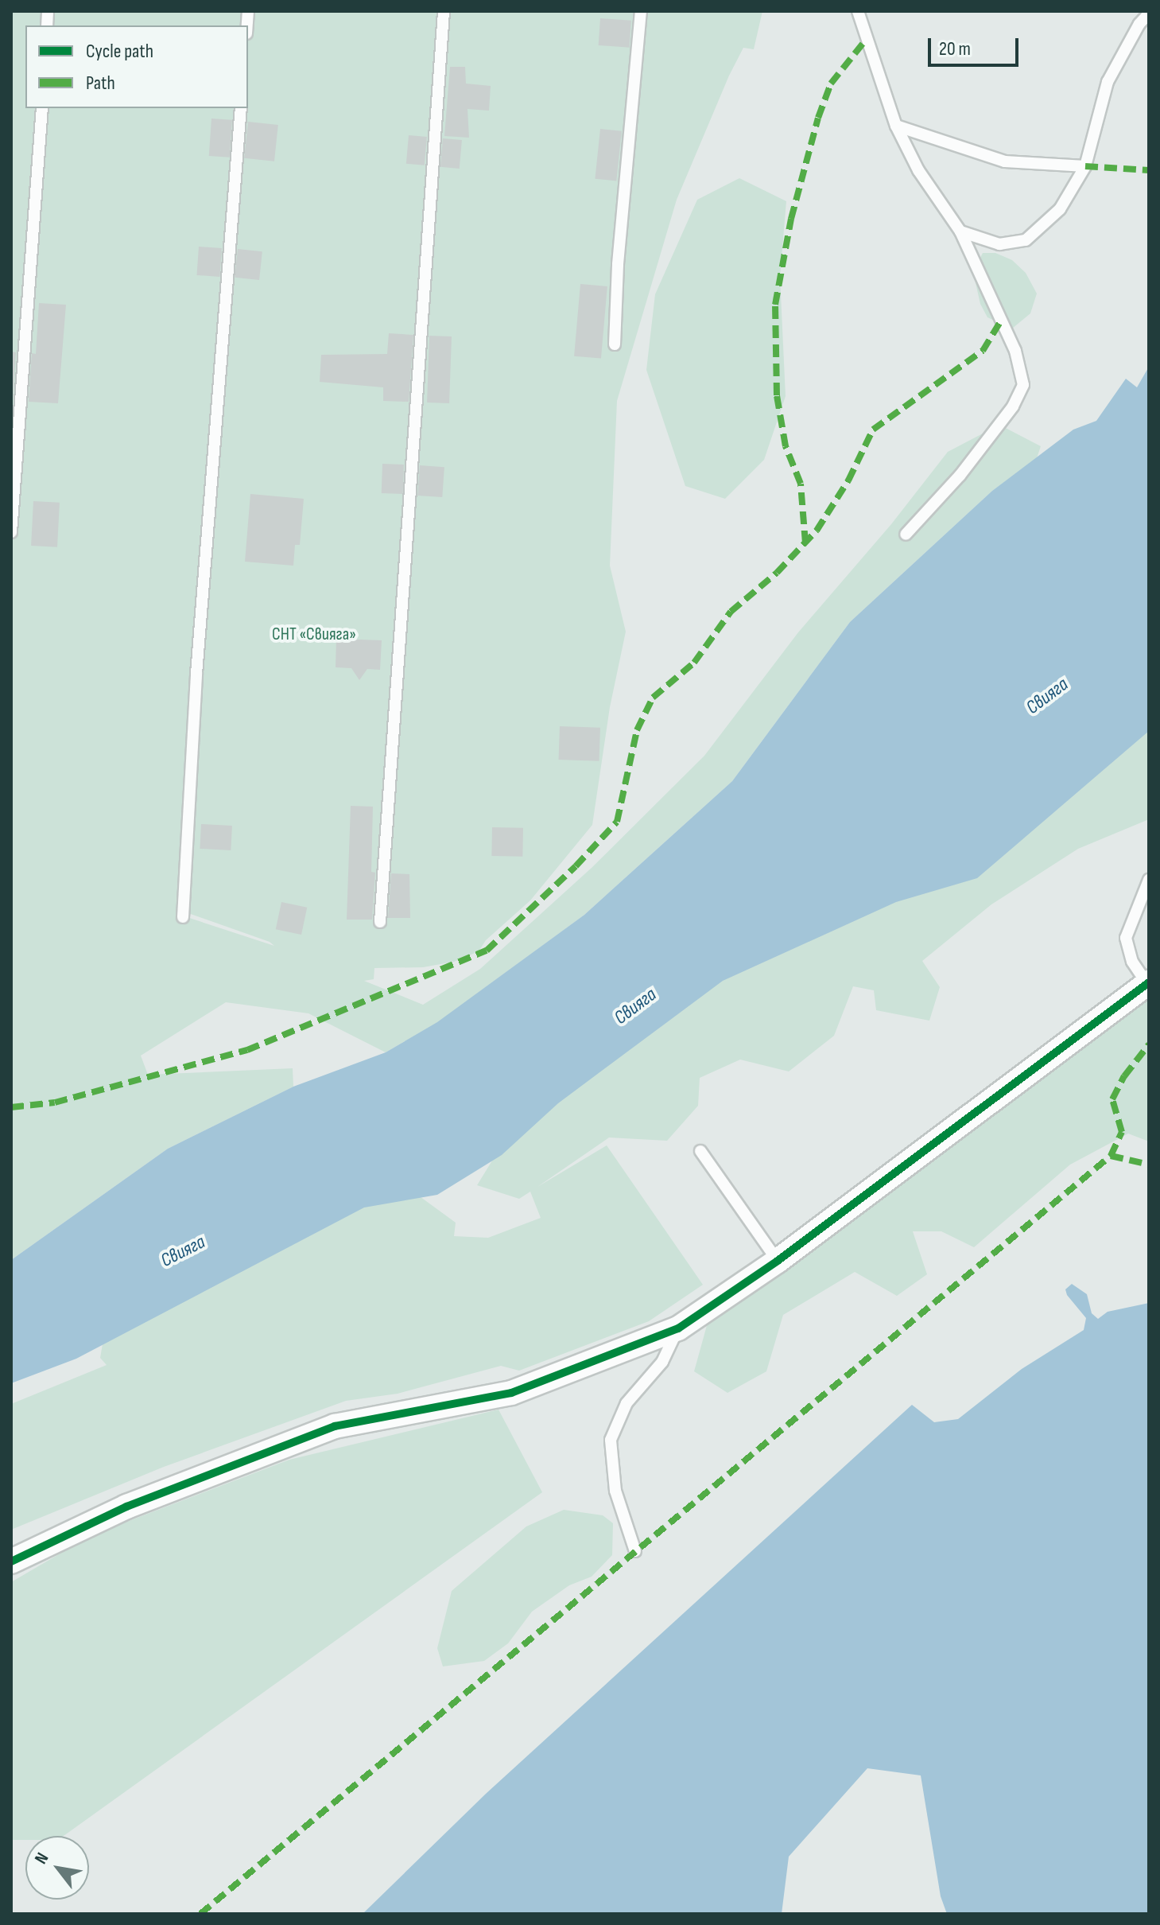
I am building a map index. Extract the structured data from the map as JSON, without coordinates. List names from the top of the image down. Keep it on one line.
{"water":["Свияга"],"parks":["СНТ «Свияга»"],"legend":["Cycle path","Path"],"scale_bar":"20 m","north":"top left"}
